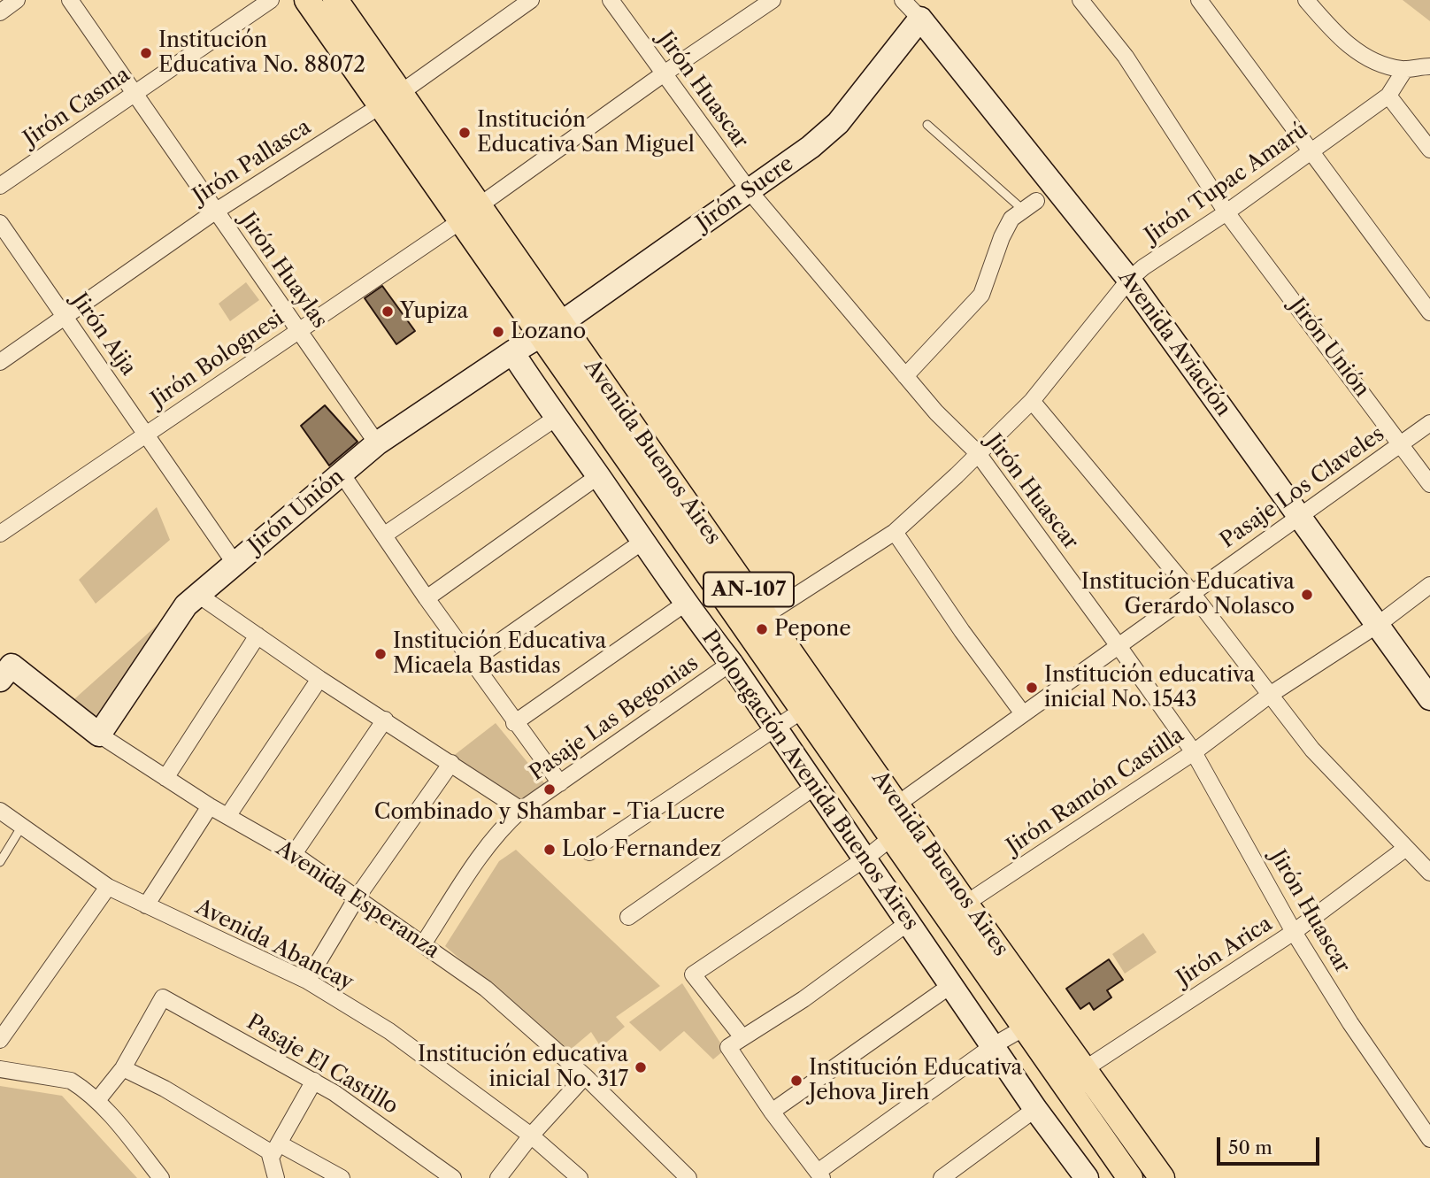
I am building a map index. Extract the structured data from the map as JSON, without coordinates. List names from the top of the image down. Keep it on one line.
{"streets":{"main road":["Avenida Buenos Aires","AN-107"],"street":["Jirón Huascar","Jirón Casma","Jirón Pallasca","Jirón Tupac Amarú","Jirón Sucre","Jirón Huaylas","Jirón Aija","Avenida Aviación","Jirón Unión","Jirón Bolognesi","Pasaje Los Claveles","Pasaje Las Begonias","Prolongación Avenida Buenos Aires","Jirón Ramón Castilla","Avenida Esperanza","Avenida Abancay","Jirón Arica","Pasaje El Castillo"]},"crossings":[["Jirón Huascar","Jirón Tupac Amarú"],["Jirón Huascar","Jirón Sucre"],["Jirón Huascar","Pasaje Los Claveles"],["Jirón Huascar","Jirón Ramón Castilla"],["Jirón Huascar","Jirón Arica"],["Jirón Casma","Jirón Huaylas"],["Jirón Pallasca","Jirón Huaylas"],["Jirón Pallasca","Jirón Aija"],["Jirón Pallasca","Avenida Buenos Aires"],["Jirón Tupac Amarú","Avenida Aviación"],["Jirón Tupac Amarú","Jirón Unión"],["Jirón Tupac Amarú","Avenida Buenos Aires"],["Jirón Sucre","Avenida Aviación"],["Jirón Sucre","Jirón Unión"],["Jirón Sucre","Avenida Buenos Aires"],["Jirón Huaylas","Jirón Unión"],["Jirón Huaylas","Jirón Bolognesi"],["Jirón Aija","Jirón Unión"],["Jirón Aija","Jirón Bolognesi"],["Avenida Aviación","Pasaje Los Claveles"],["Avenida Aviación","Jirón Ramón Castilla"],["Jirón Unión","Avenida Buenos Aires"],["Jirón Unión","Pasaje Los Claveles"],["Jirón Unión","Prolongación Avenida Buenos Aires"],["Jirón Unión","Avenida Esperanza"],["Jirón Bolognesi","Avenida Buenos Aires"],["Avenida Buenos Aires","Pasaje Los Claveles"],["Avenida Buenos Aires","Jirón Ramón Castilla"],["Avenida Buenos Aires","Jirón Arica"],["Pasaje Las Begonias","Prolongación Avenida Buenos Aires"],["Pasaje Las Begonias","Avenida Esperanza"]],"places":["Institución Educativa No. 88072","Institución Educativa San Miguel","Yupiza","Lozano","Institución Educativa Gerardo Nolasco","Pepone","Institución Educativa Micaela Bastidas","Institución educativa inicial No. 1543","Combinado y Shambar - Tia Lucre","Lolo Fernandez","Institución educativa inicial No. 317","Institución Educativa Jehova Jireh"],"scale_bar":"50 m"}
